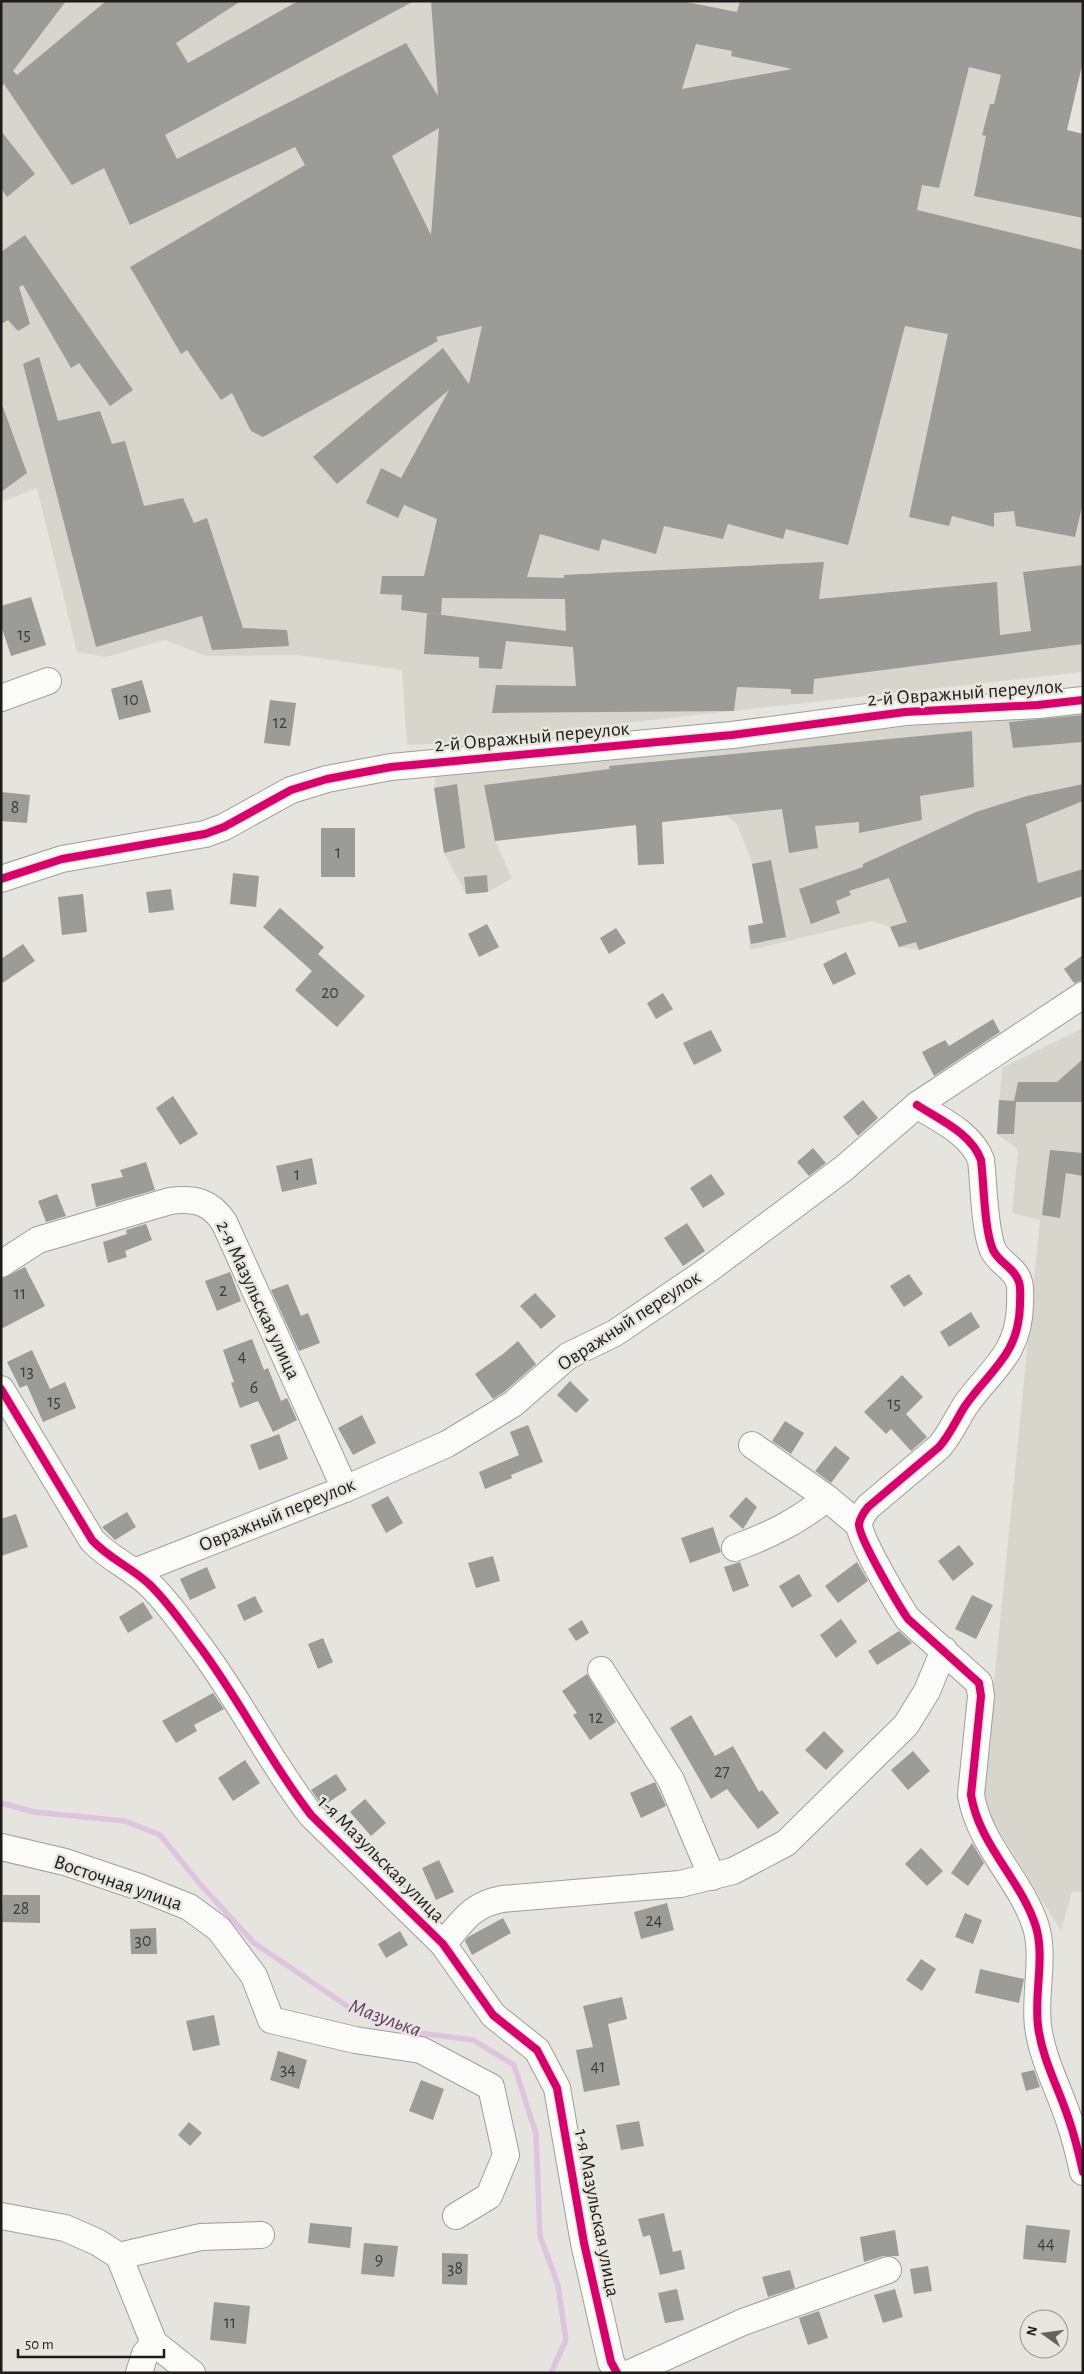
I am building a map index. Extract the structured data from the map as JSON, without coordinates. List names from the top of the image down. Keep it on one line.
{"streets":{"street":["2-й Овражный переулок","2-я Мазульская улица","Овражный переулок","1-я Мазульская улица","Восточная улица"]},"crossings":[["2-я Мазульская улица","Овражный переулок"],["Овражный переулок","1-я Мазульская улица"]],"water":["Мазулька"],"house_numbers":["15","10","12","8","1","20","1","2","11","4","13","6","15","15","12","27","28","24","30","41","34","44","9","38","11"],"scale_bar":"50 m","north":"left"}
